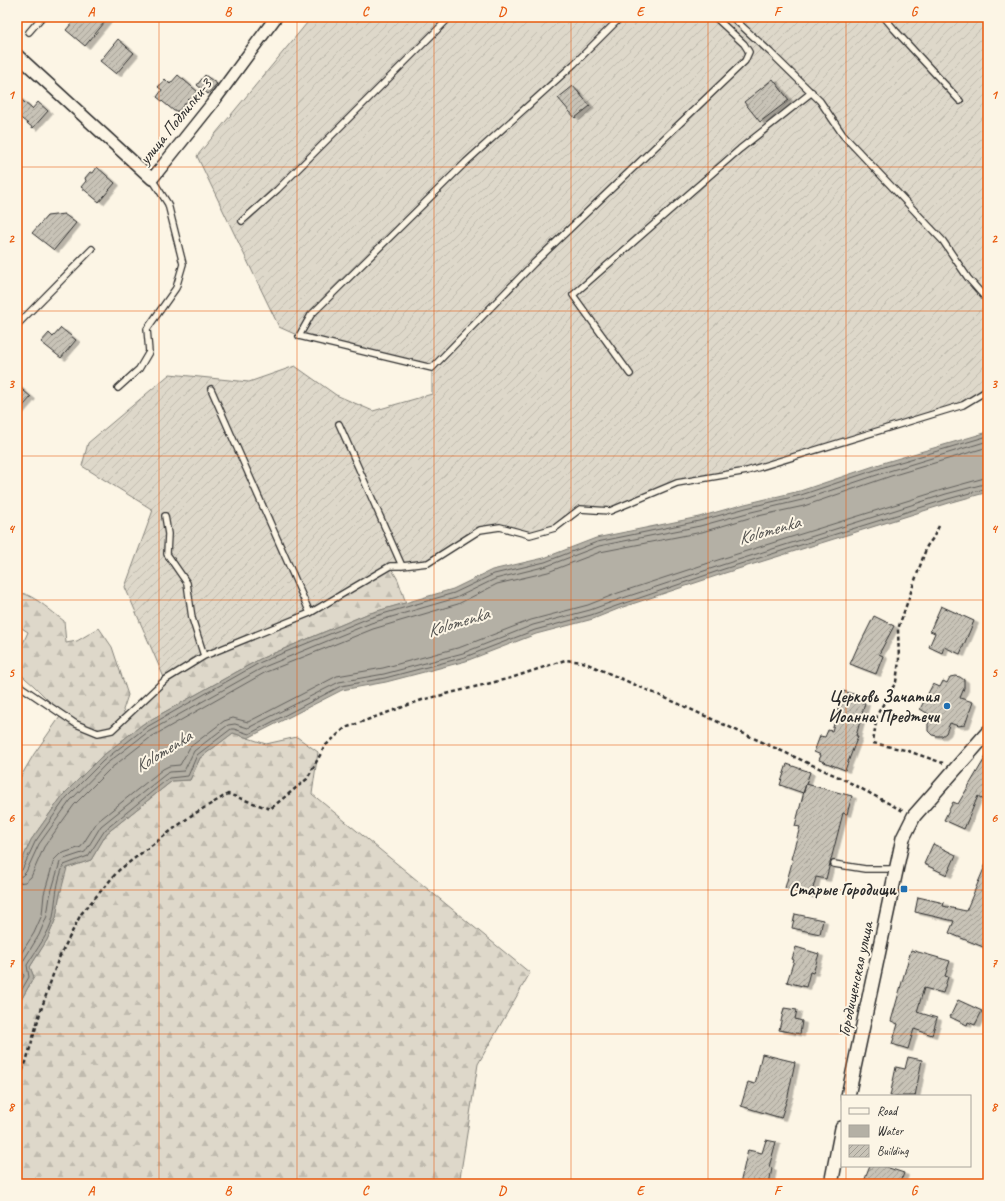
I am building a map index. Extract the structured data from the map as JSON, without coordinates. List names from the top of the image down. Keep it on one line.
{"streets":{"street":["улица Подлипки-3","Городищенская улица"]},"water":["Kolomenka"],"places":{"other":["Церковь Зачатия Иоанна Предтечи"],"transit":["Старые Городищи"]},"legend":["Road","Water","Building"],"grid":{"columns":["A","B","C","D","E","F","G"],"rows":["1","2","3","4","5","6","7","8"]}}
